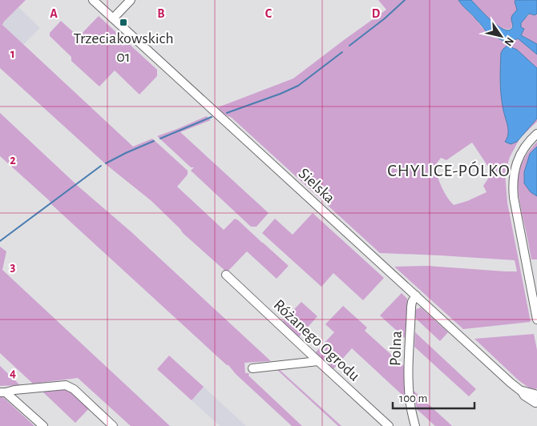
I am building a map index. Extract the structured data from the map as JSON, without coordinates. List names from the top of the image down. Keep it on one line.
{"streets":{"street":["Sielska","Różanego Ogrodu","Polna"]},"crossings":[["Sielska","Polna"]],"districts":["CHYLICE-PÓLKO"],"places":{"transit":["Trzeciakowskich 01"]},"scale_bar":"100 m","north":"bottom right","grid":{"columns":["A","B","C","D"],"rows":["1","2","3","4"]}}
